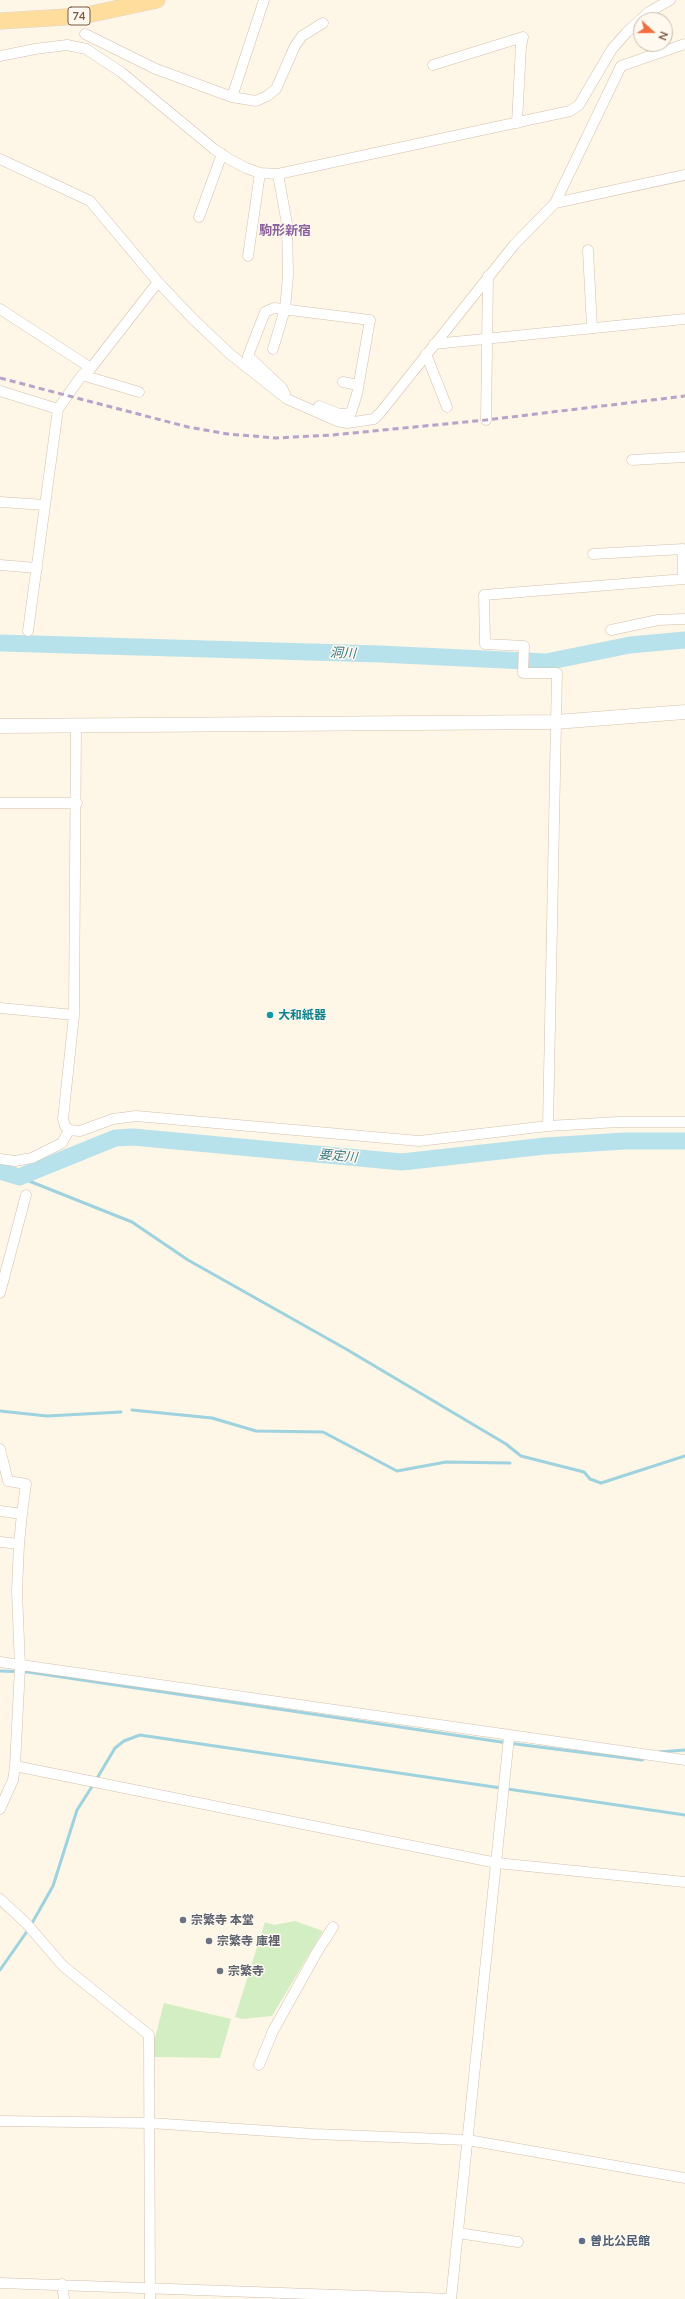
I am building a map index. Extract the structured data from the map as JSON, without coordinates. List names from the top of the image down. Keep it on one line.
{"streets":{"main road":["74"]},"districts":["駒形新宿"],"water":["洞川","要定川"],"places":["大和紙器","宗繁寺 本堂","宗繁寺 庫裡","宗繁寺","曽比公民館"],"north":"right"}
